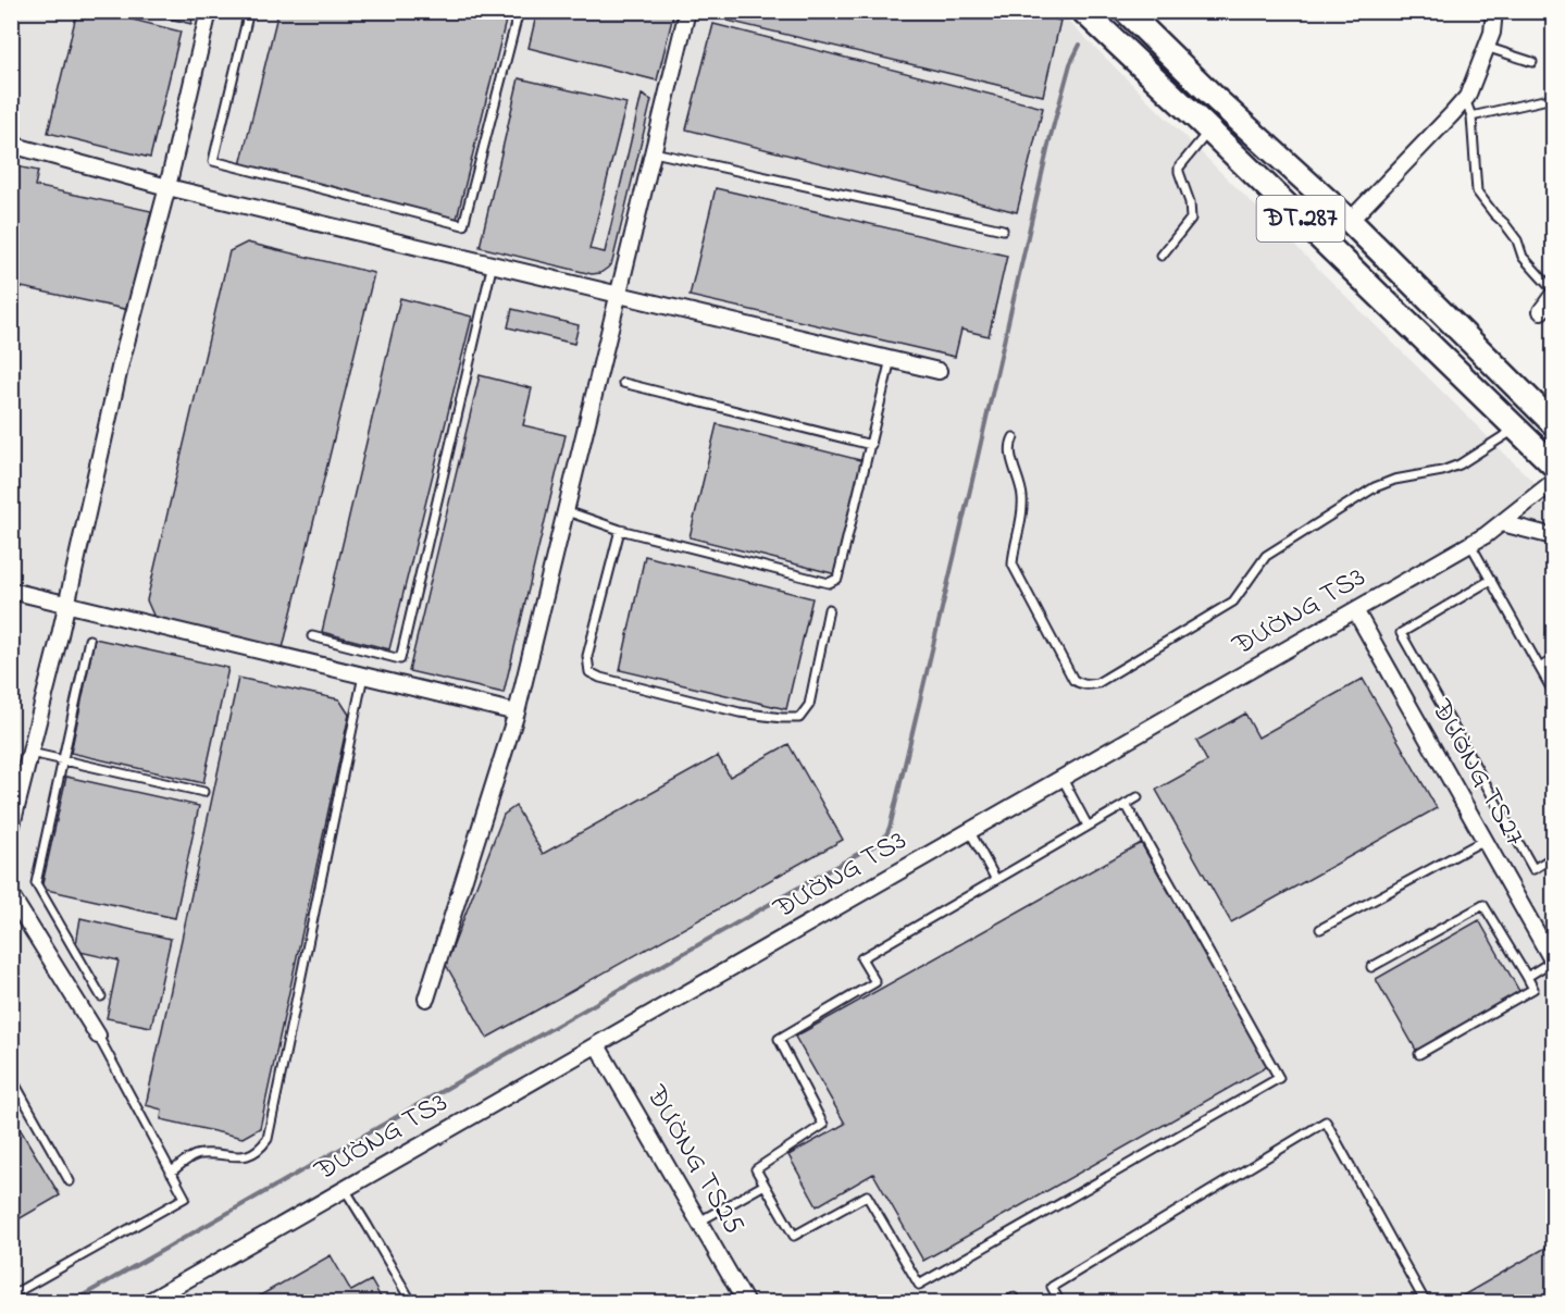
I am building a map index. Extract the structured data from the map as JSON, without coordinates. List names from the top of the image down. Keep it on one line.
{"streets":{"main road":["ĐT.287"],"street":["ĐƯỜNG TS3","ĐƯỜNG TS27","ĐƯỜNG TS25"]},"crossings":[["ĐƯỜNG TS3","ĐƯỜNG TS27"],["ĐƯỜNG TS3","ĐƯỜNG TS25"]]}
